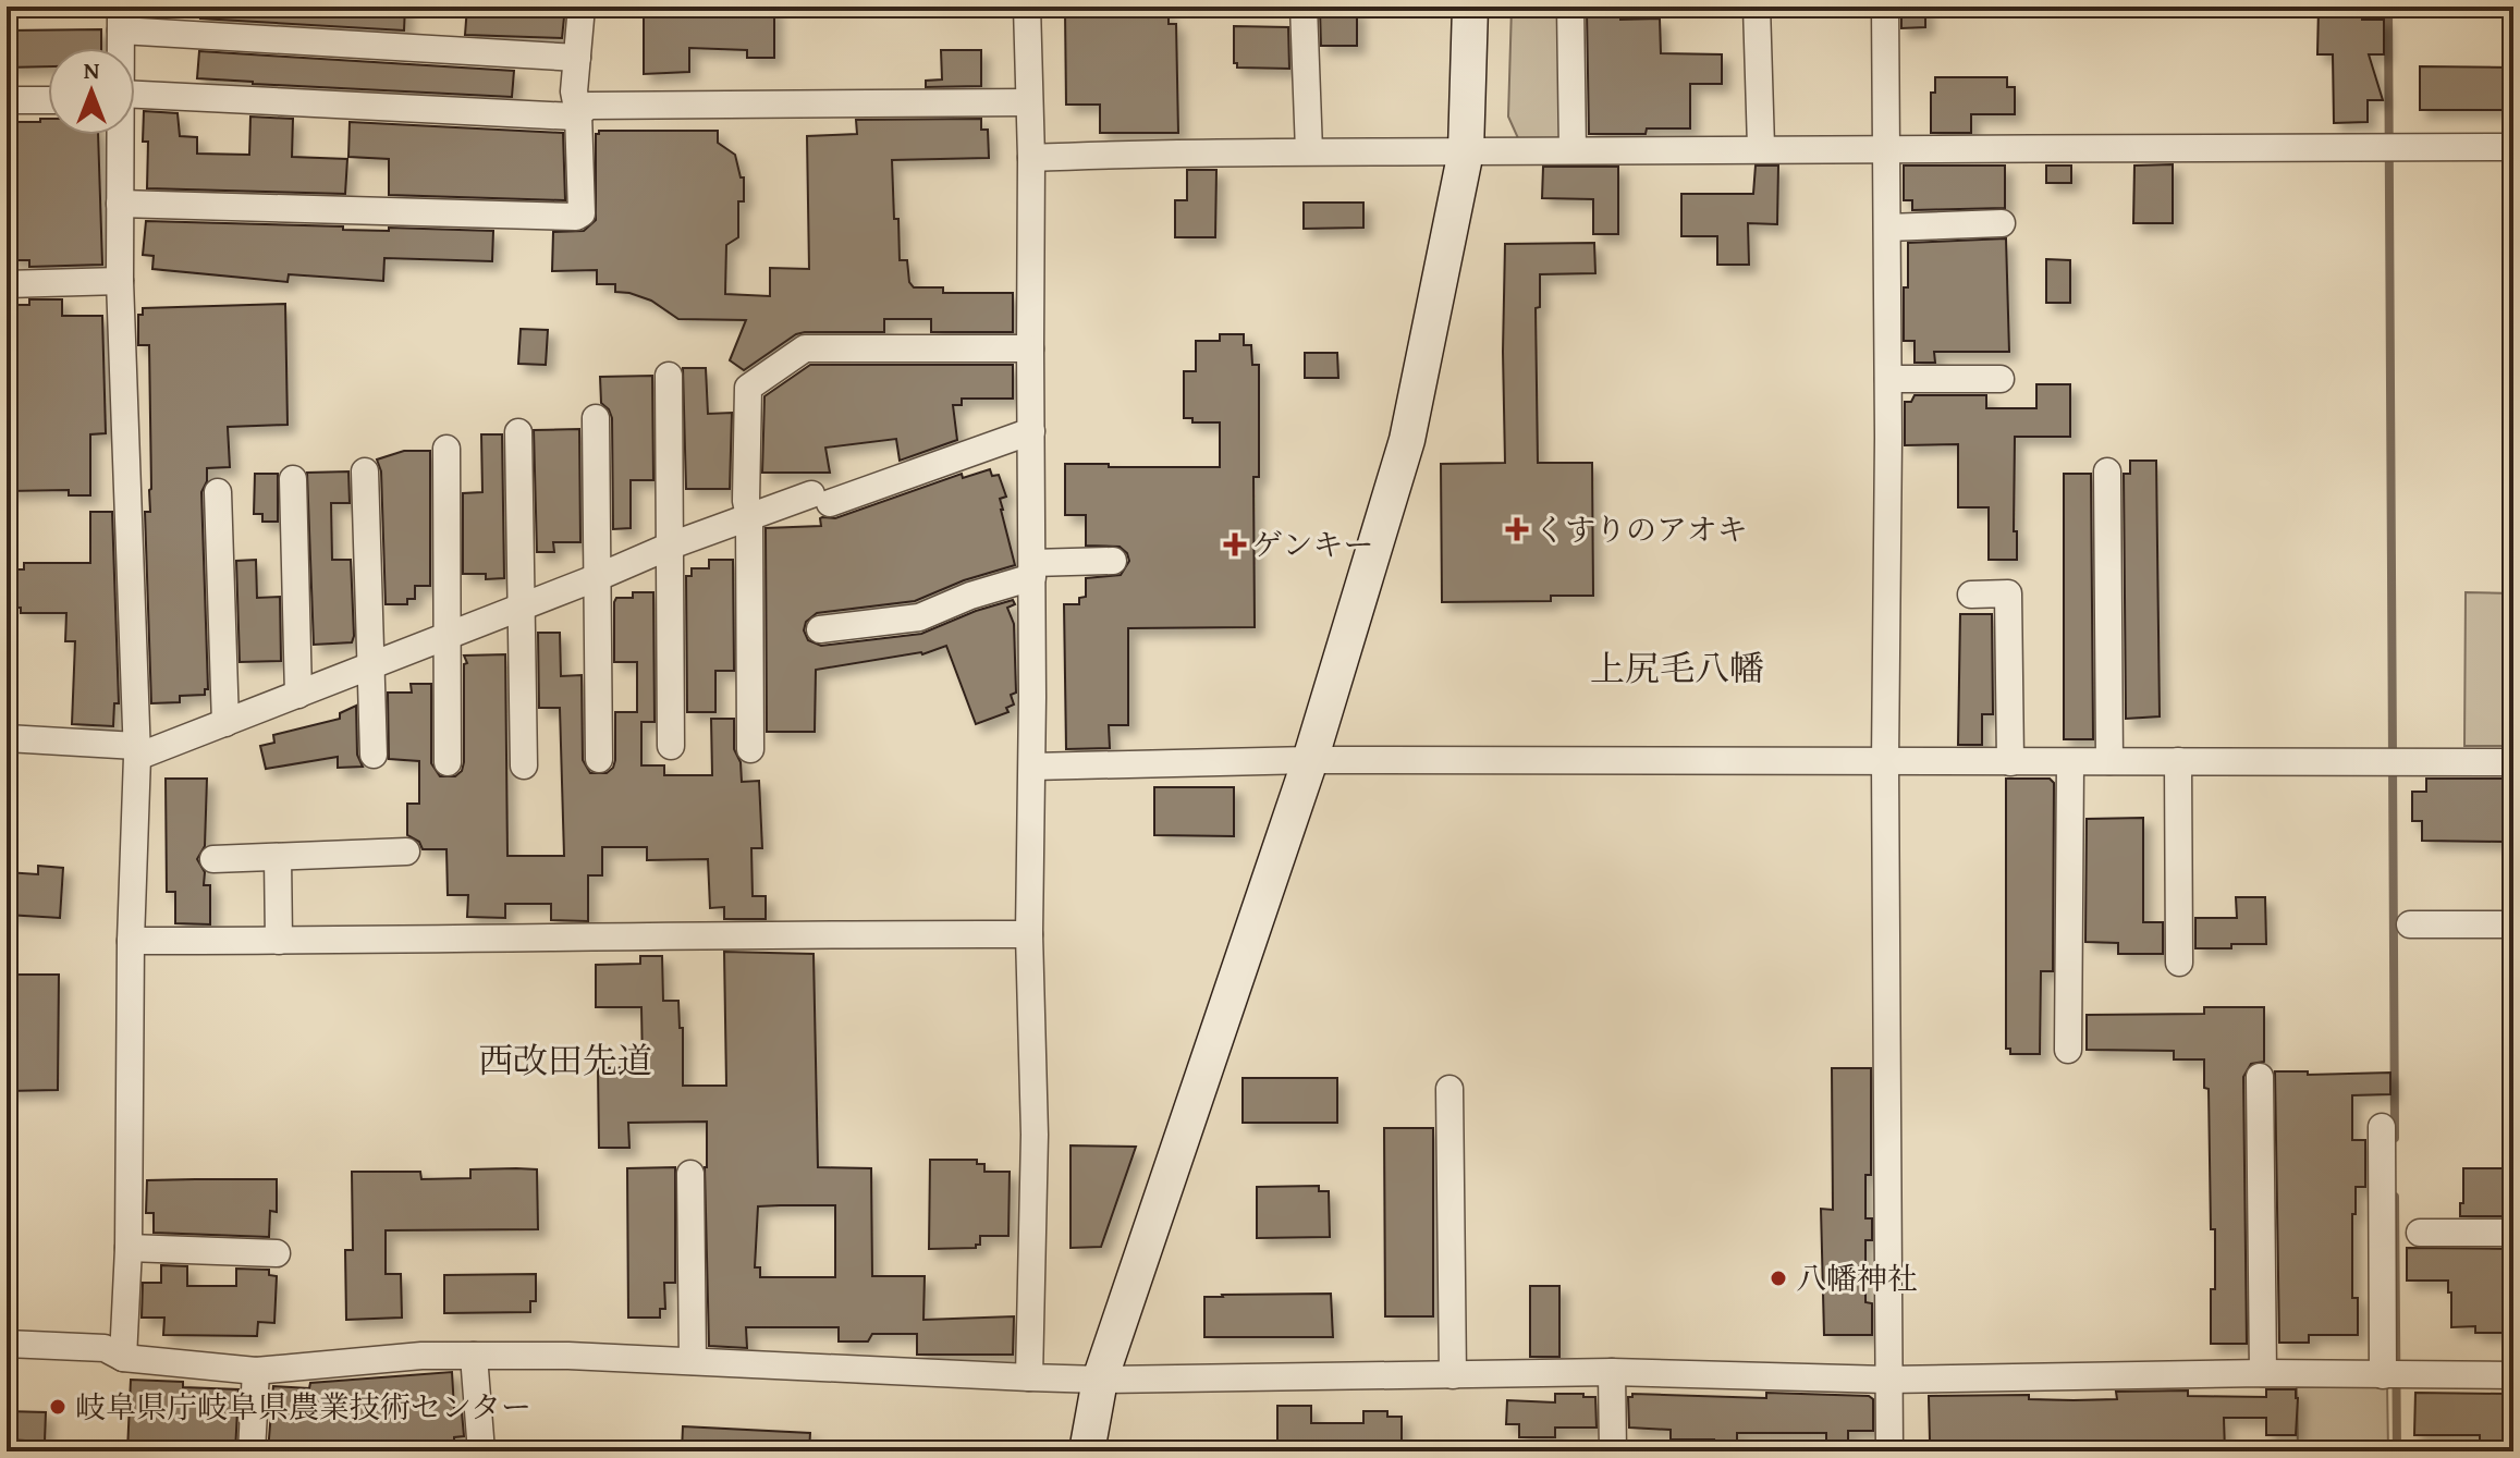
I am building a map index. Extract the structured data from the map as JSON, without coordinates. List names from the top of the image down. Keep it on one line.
{"districts":["上尻毛八幡","西改田先道"],"places":{"health":["くすりのアオキ","ゲンキー"],"other":["八幡神社","岐阜県庁岐阜県農業技術センター"]},"north":"top"}
